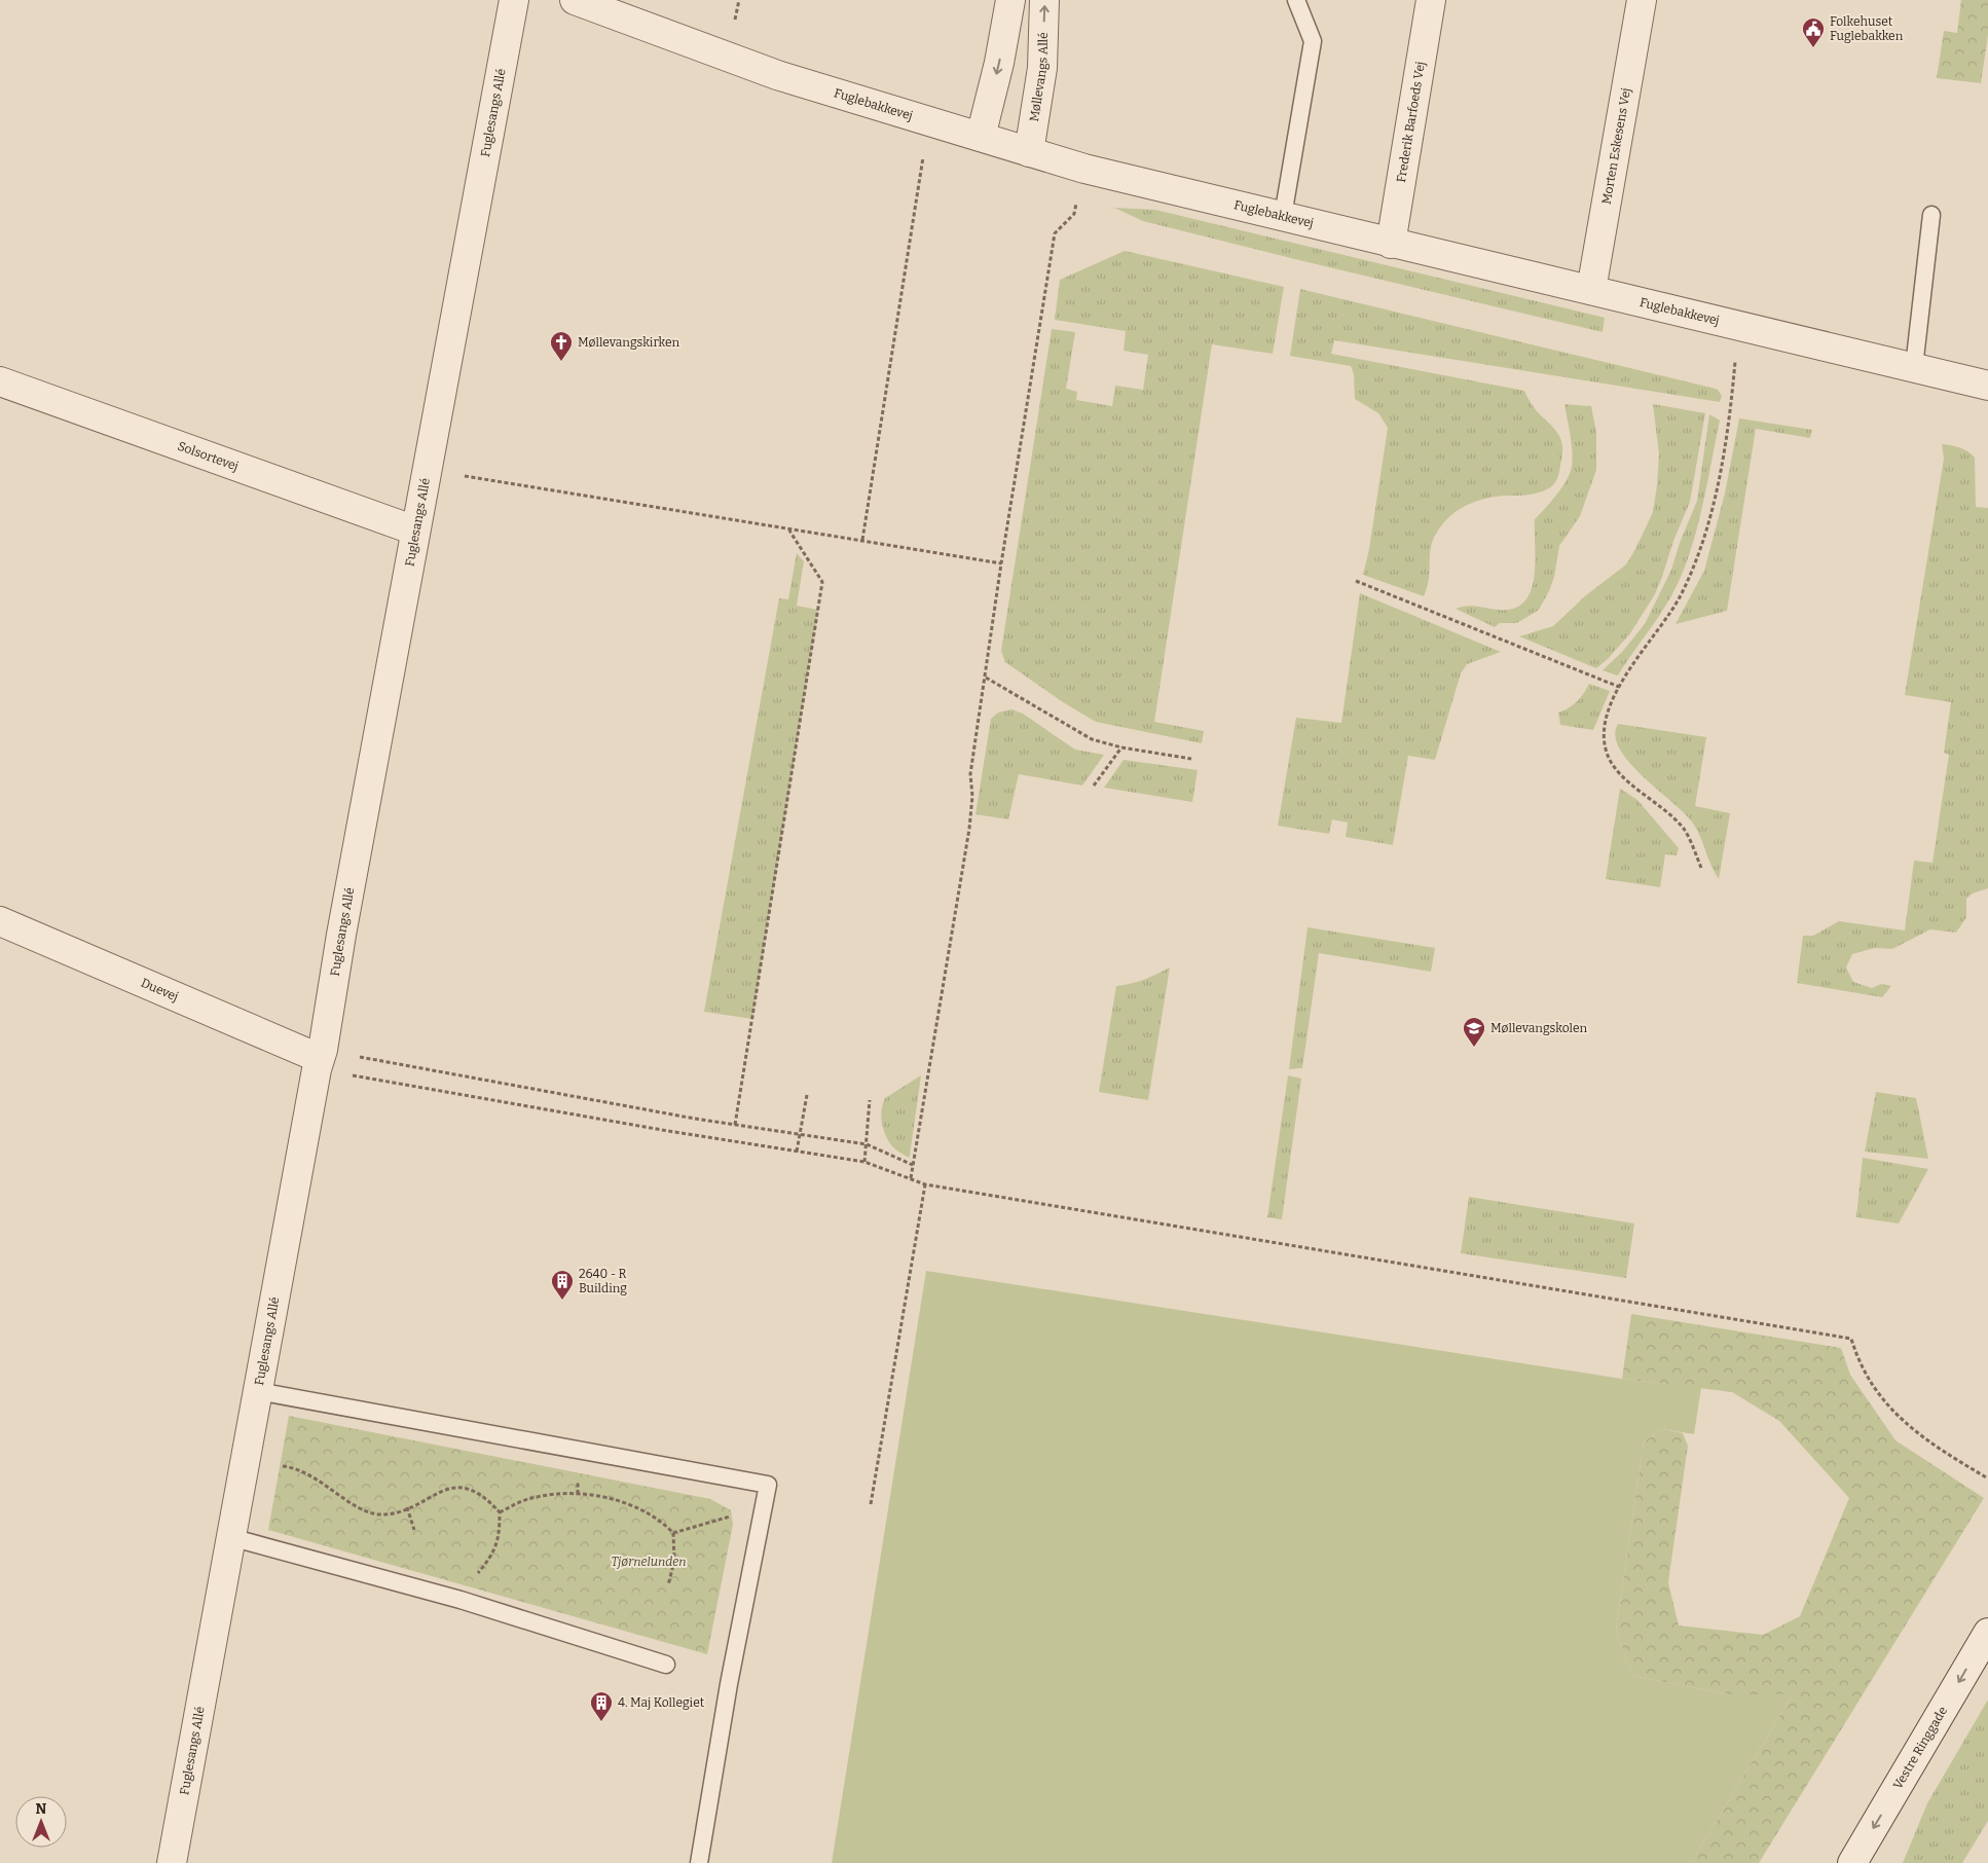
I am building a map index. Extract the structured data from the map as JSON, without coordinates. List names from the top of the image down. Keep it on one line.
{"streets":{"street":["Møllevangs Allé","Fuglebakkevej","Fuglesangs Allé","Frederik Barfoeds Vej","Morten Eskesens Vej","Solsortevej","Duevej","Vestre Ringgade"]},"crossings":[["Møllevangs Allé","Fuglebakkevej"],["Fuglebakkevej","Frederik Barfoeds Vej"],["Fuglebakkevej","Morten Eskesens Vej"],["Fuglesangs Allé","Solsortevej"],["Fuglesangs Allé","Duevej"]],"one_way":["Vestre Ringgade"],"parks":["Tjørnelunden"],"places":{"public building":["Folkehuset Fuglebakken"],"church":["Møllevangskirken"],"school or university":["Møllevangskolen"],"building":["2640 - R Building","4. Maj Kollegiet"]},"north":"top"}
